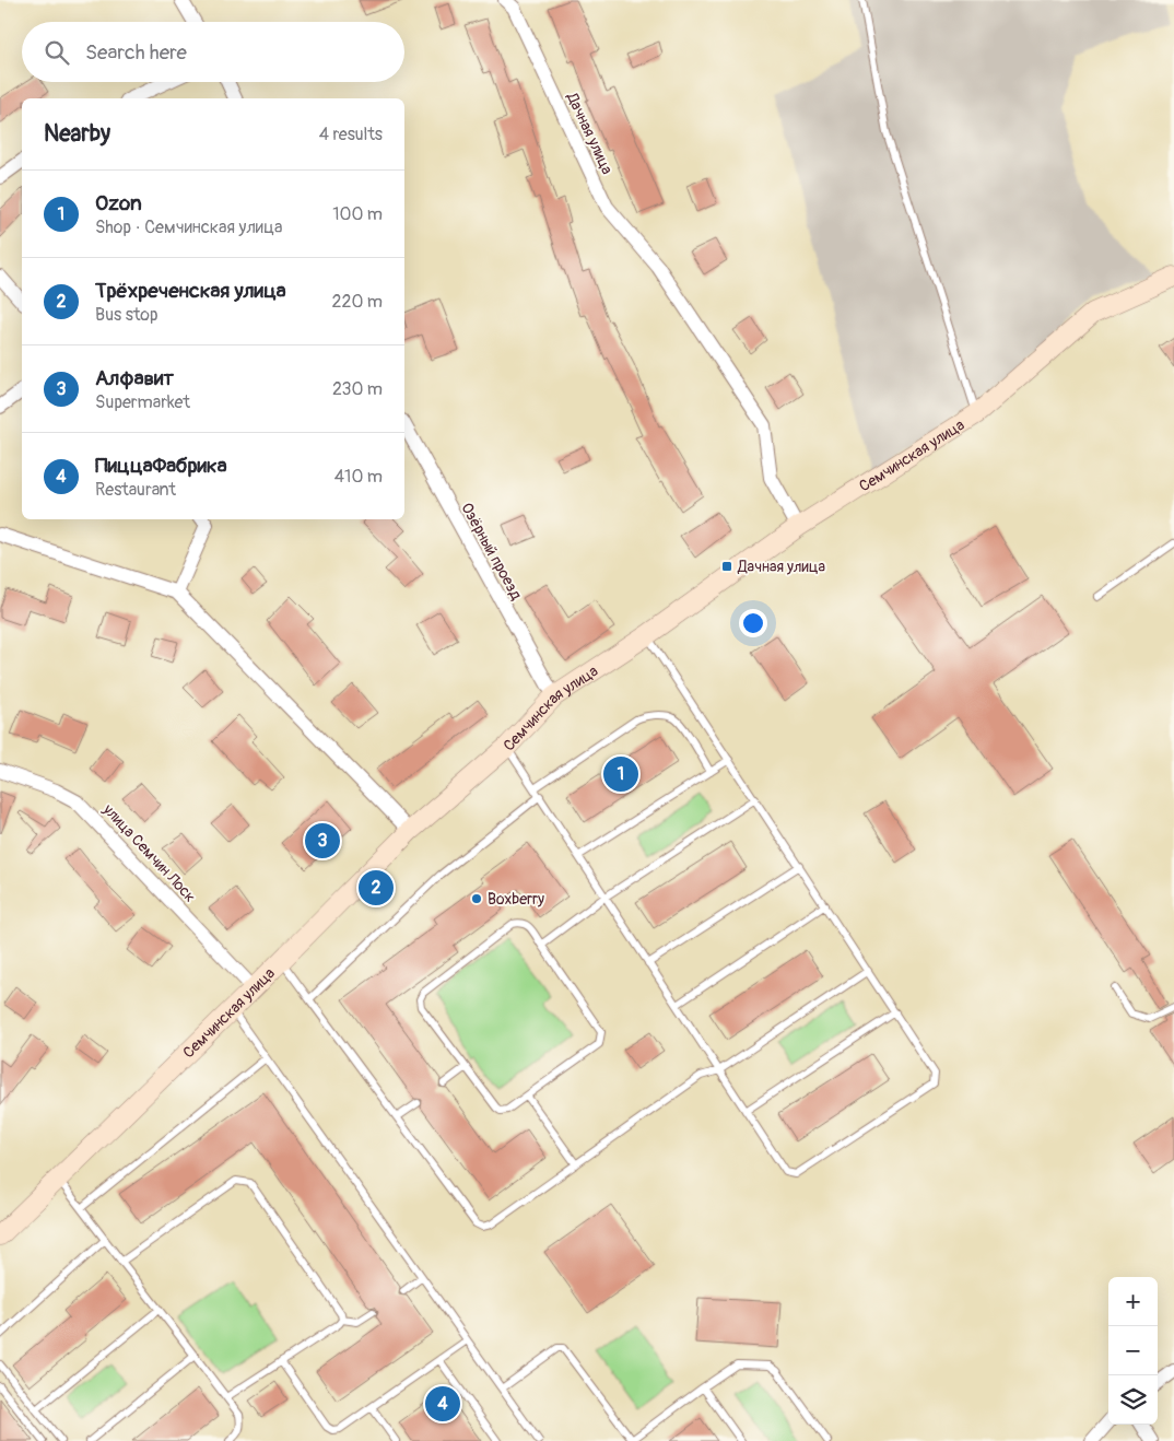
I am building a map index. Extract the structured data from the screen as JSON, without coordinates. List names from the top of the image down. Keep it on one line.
{"streets":{"street":["Дачная улица","Семчинская улица","Озёрный проезд","улица Семчин Лоск"]},"crossings":[["Дачная улица","Семчинская улица"],["Семчинская улица","Озёрный проезд"],["Семчинская улица","улица Семчин Лоск"]],"places":{"transit":["Дачная улица"],"other":["Boxberry"]},"page":{"search":"Search here","heading":["Nearby","4 results"],"list":[{"mark":"1","name":"Ozon","note":"Shop · Семчинская улица","value":"100 m"},{"mark":"2","name":"Трёхреченская улица","note":"Bus stop","value":"220 m"},{"mark":"3","name":"Алфавит","note":"Supermarket","value":"230 m"},{"mark":"4","name":"ПиццаФабрика","note":"Restaurant","value":"410 m"}],"pins":["1","3","2","4"],"map_buttons":["+","−"]}}
